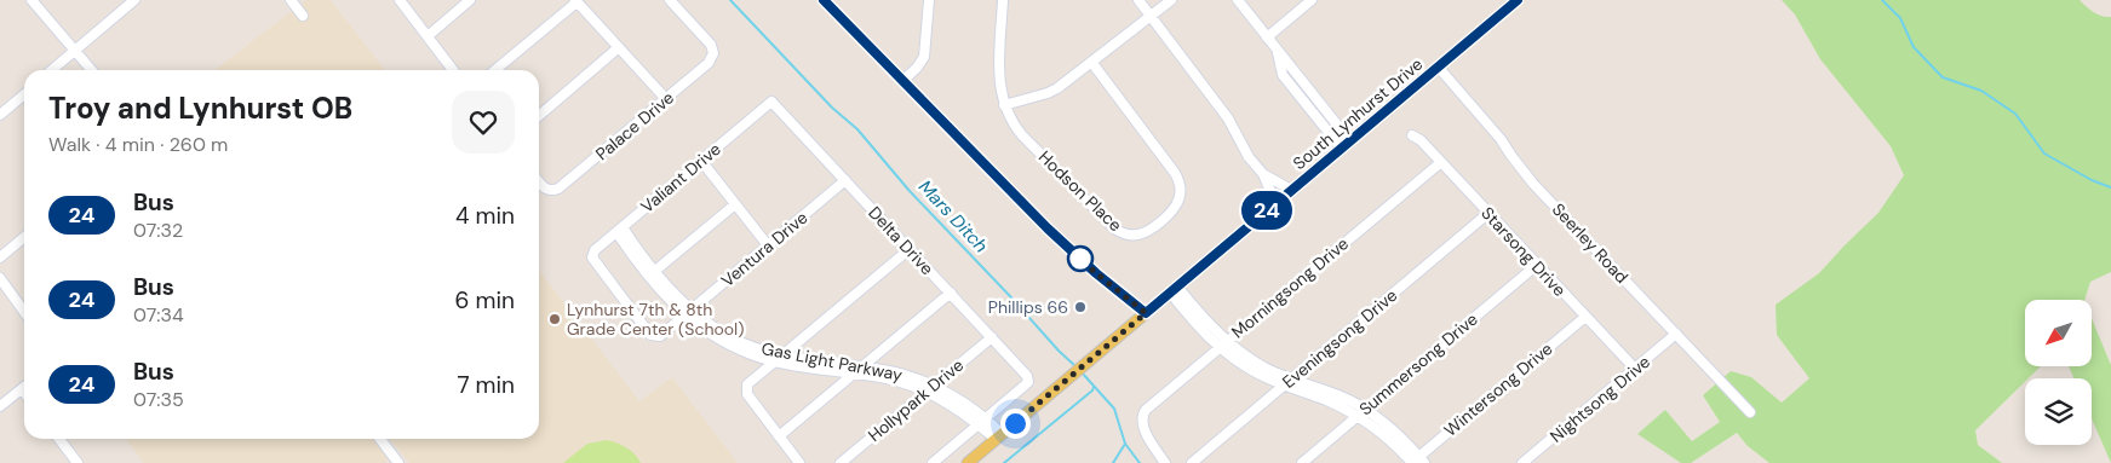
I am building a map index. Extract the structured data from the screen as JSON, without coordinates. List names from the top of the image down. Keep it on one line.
{"streets":{"main road":["South Lynhurst Drive"],"street":["Palace Drive","Valiant Drive","Hodson Place","Delta Drive","Seerley Road","Ventura Drive","Starsong Drive","Morningsong Drive","Eveningsong Drive","Gas Light Parkway","Summersong Drive","Wintersong Drive","Nightsong Drive","Hollypark Drive"]},"crossings":[["South Lynhurst Drive","Seerley Road"],["South Lynhurst Drive","Gas Light Parkway"],["Valiant Drive","Delta Drive"],["Valiant Drive","Ventura Drive"],["Valiant Drive","Gas Light Parkway"],["Delta Drive","Ventura Drive"],["Delta Drive","Gas Light Parkway"],["Delta Drive","Hollypark Drive"],["Seerley Road","Nightsong Drive"],["Ventura Drive","Gas Light Parkway"],["Starsong Drive","Morningsong Drive"],["Starsong Drive","Eveningsong Drive"],["Starsong Drive","Summersong Drive"],["Starsong Drive","Wintersong Drive"],["Starsong Drive","Nightsong Drive"],["Gas Light Parkway","Hollypark Drive"]],"water":["Mars Ditch"],"places":["Phillips 66","Lynhurst 7th & 8th Grade Center (School)"],"lines":["bus line 24"],"north":"bottom left","page":{"on_map":"24","heading":["Troy and Lynhurst OB","Walk · 4 min · 260 m"],"list":[{"mark":"24","name":"Bus","note":"07:32","value":"4 min"},{"mark":"24","name":"Bus","note":"07:34","value":"6 min"},{"mark":"24","name":"Bus","note":"07:35","value":"7 min"}]}}
